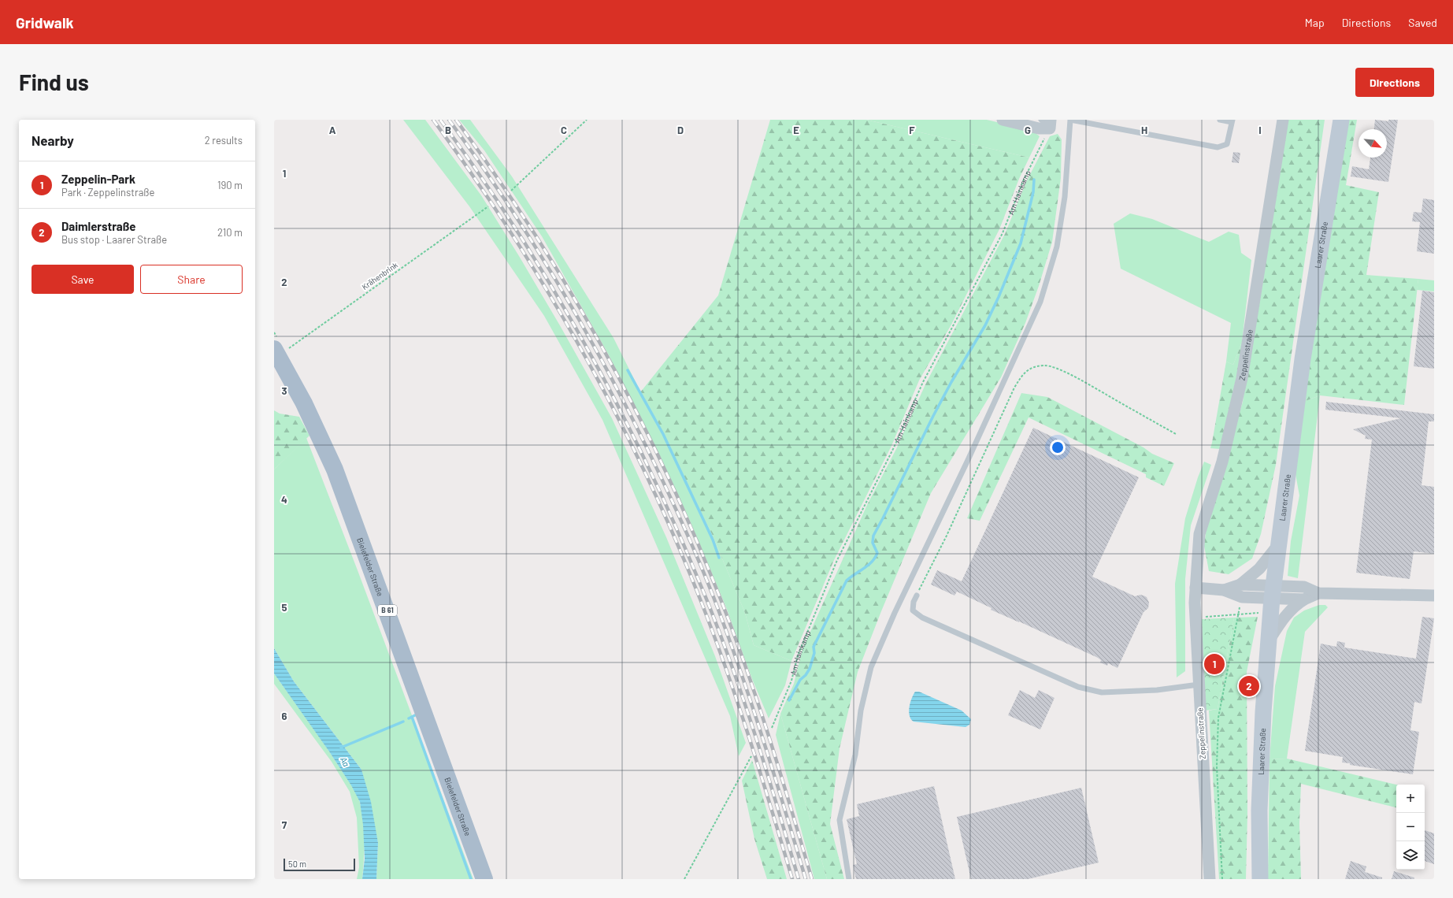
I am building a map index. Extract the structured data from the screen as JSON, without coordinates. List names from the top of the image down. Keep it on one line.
{"streets":{"main road":["Laarer Straße","Bielefelder Straße","B 61"],"street":["Zeppelinstraße"],"path":["Am Hainkamp","Krähenbrink"]},"crossings":[["Krähenbrink","Bielefelder Straße"]],"water":["Aa"],"scale_bar":"50 m","north":"bottom right","page":{"header":"Gridwalk","nav":["Map","Directions","Saved"],"buttons":["Directions",["Save","Share"]],"title":"Find us","heading":["Nearby","2 results"],"list":[{"mark":"1","name":"Zeppelin-Park","note":"Park · Zeppelinstraße","value":"190 m"},{"mark":"2","name":"Daimlerstraße","note":"Bus stop · Laarer Straße","value":"210 m"}],"pins":["1","2"],"map_buttons":["+","−"],"scale":"50 m"},"grid":{"columns":["A","B","C","D","E","F","G","H","I"],"rows":["1","2","3","4","5","6","7"]}}
